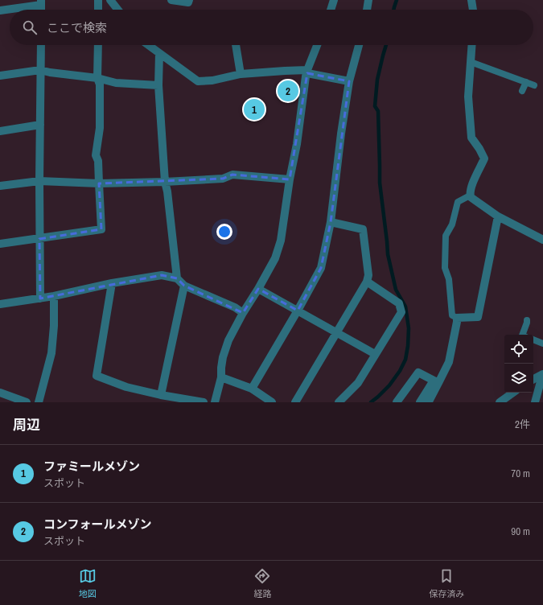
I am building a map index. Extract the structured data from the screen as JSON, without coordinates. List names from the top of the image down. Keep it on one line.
{"page":{"search":"ここで検索","pins":["2","1"],"heading":["周辺","2件"],"list":[{"mark":"1","name":"ファミールメゾン","note":"スポット","value":"70 m"},{"mark":"2","name":"コンフォールメゾン","note":"スポット","value":"90 m"}],"nav":["地図","経路","保存済み"]}}
